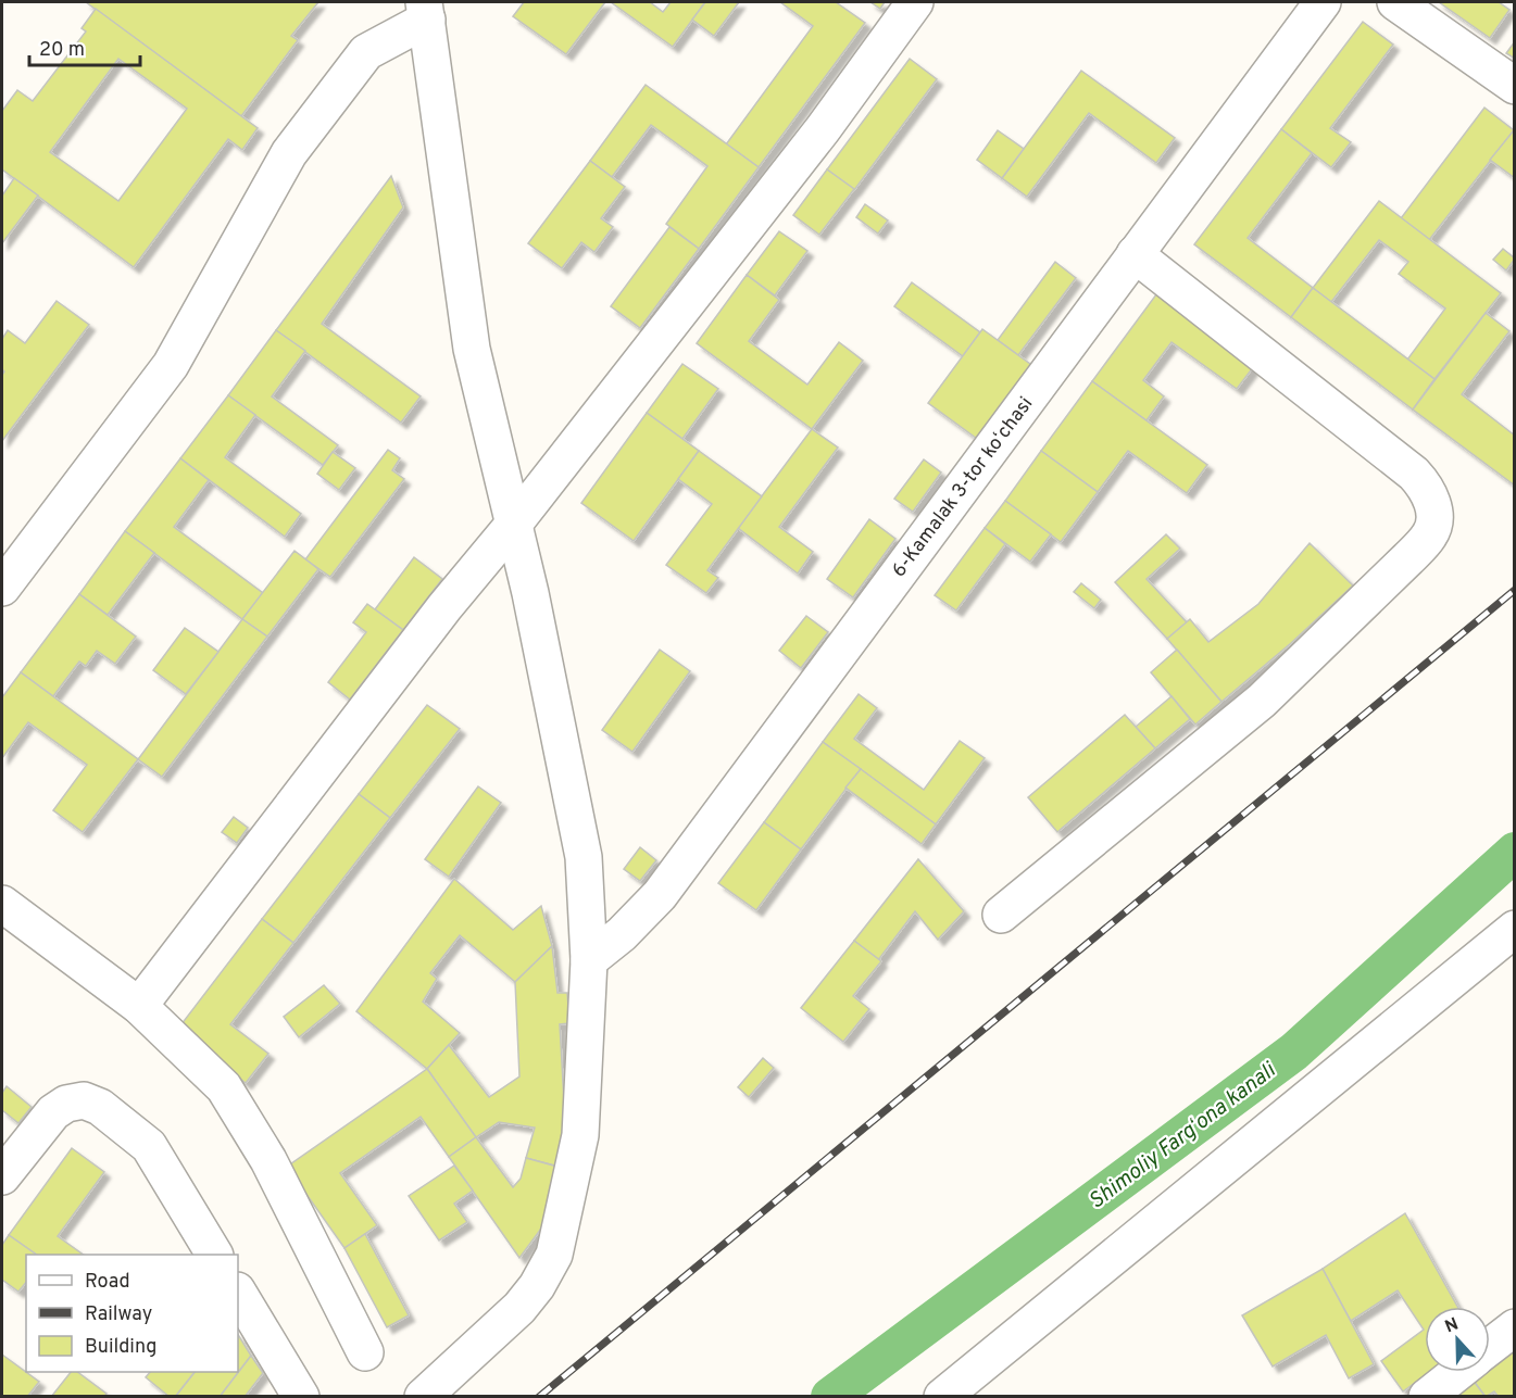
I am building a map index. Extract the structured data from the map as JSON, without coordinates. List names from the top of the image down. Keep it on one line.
{"streets":{"street":["6-Kamalak 3-tor koʻchasi"]},"water":["Shimoliy Fargʻona kanali"],"legend":["Road","Railway","Building"],"scale_bar":"20 m","north":"top"}
